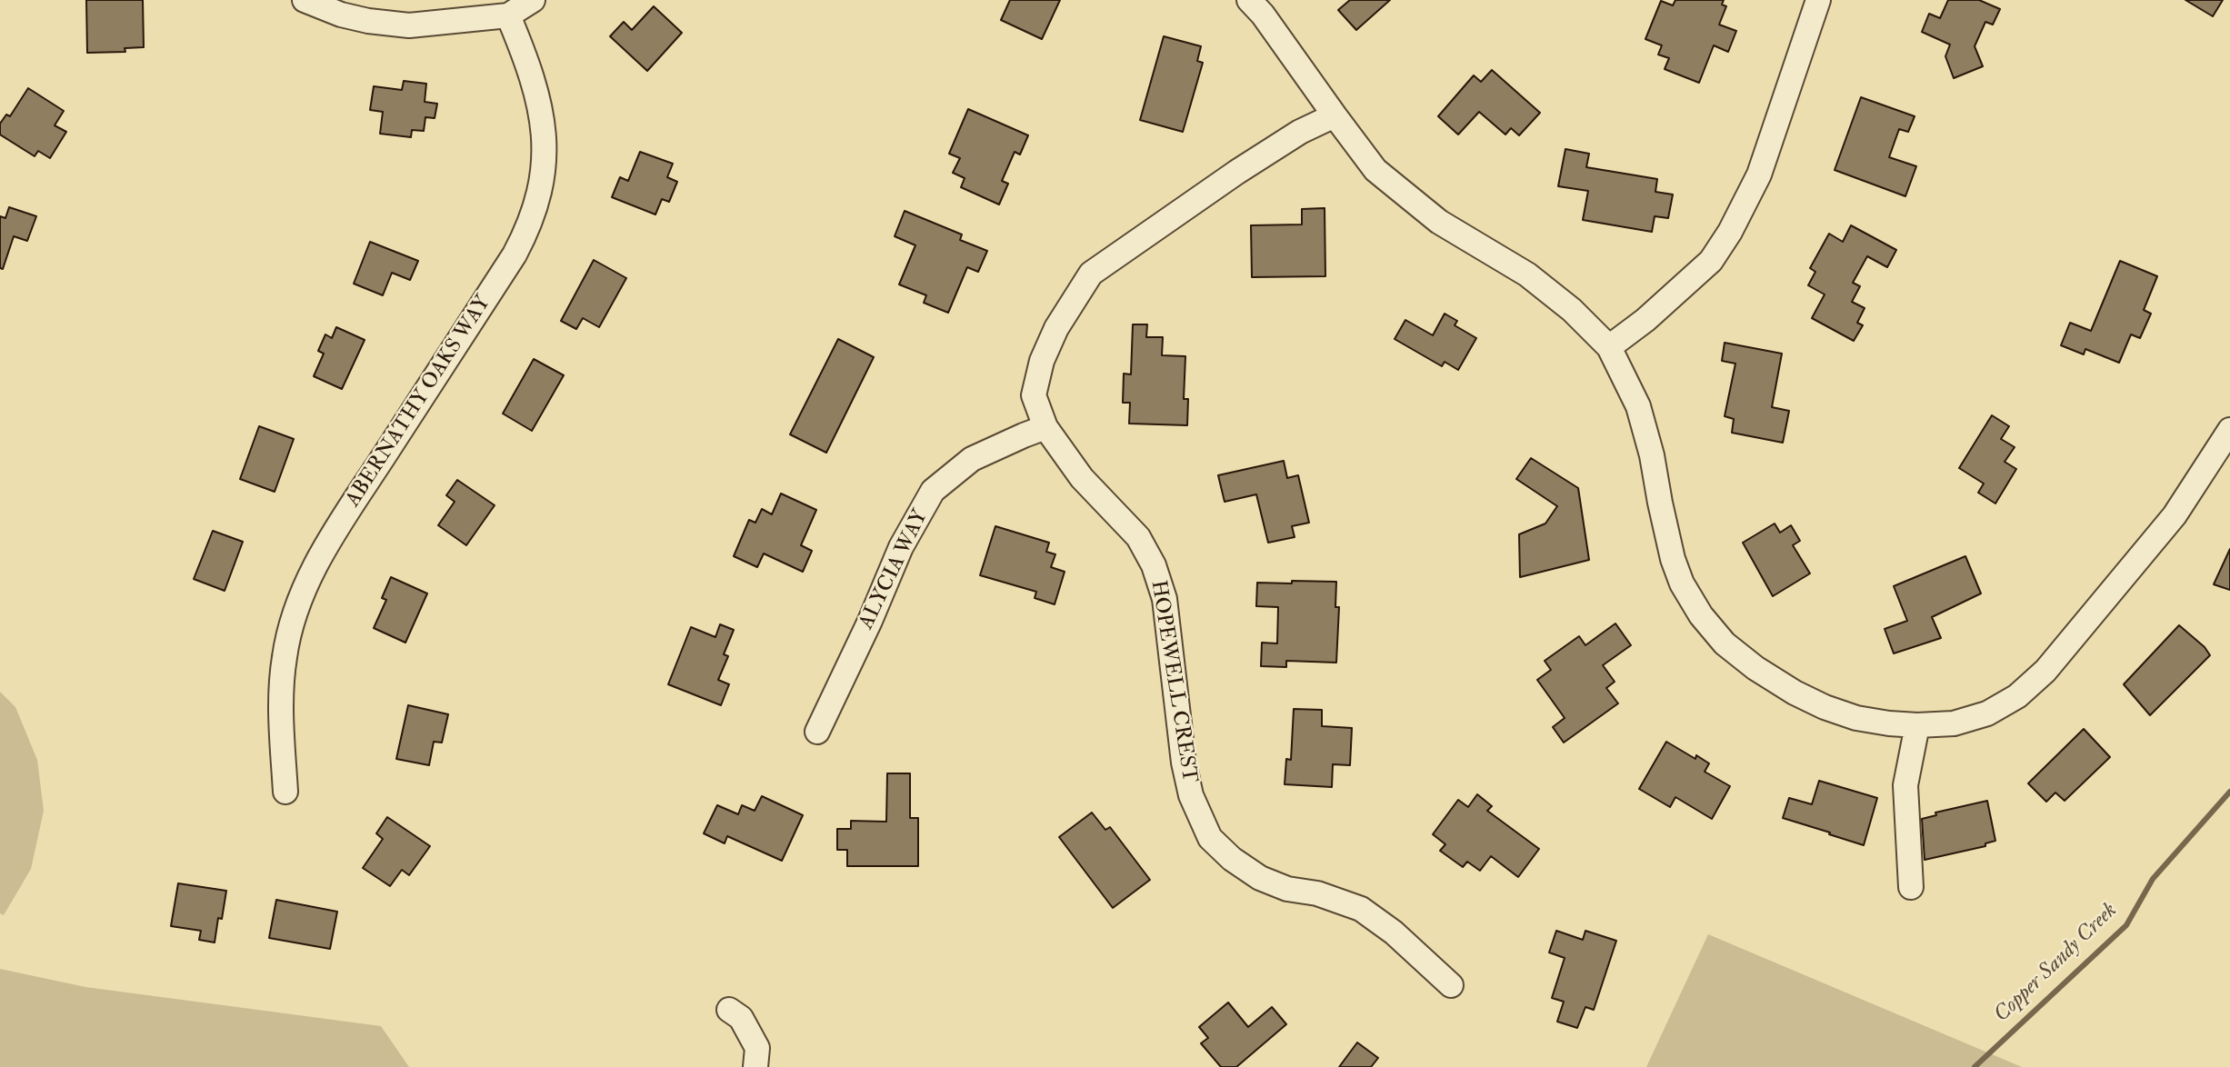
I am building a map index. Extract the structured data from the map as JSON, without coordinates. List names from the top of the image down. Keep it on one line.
{"streets":{"street":["ABERNATHY OAKS WAY","ALYCIA WAY","HOPEWELL CREST"]},"crossings":[["ALYCIA WAY","HOPEWELL CREST"]],"water":["Copper Sandy Creek"]}
